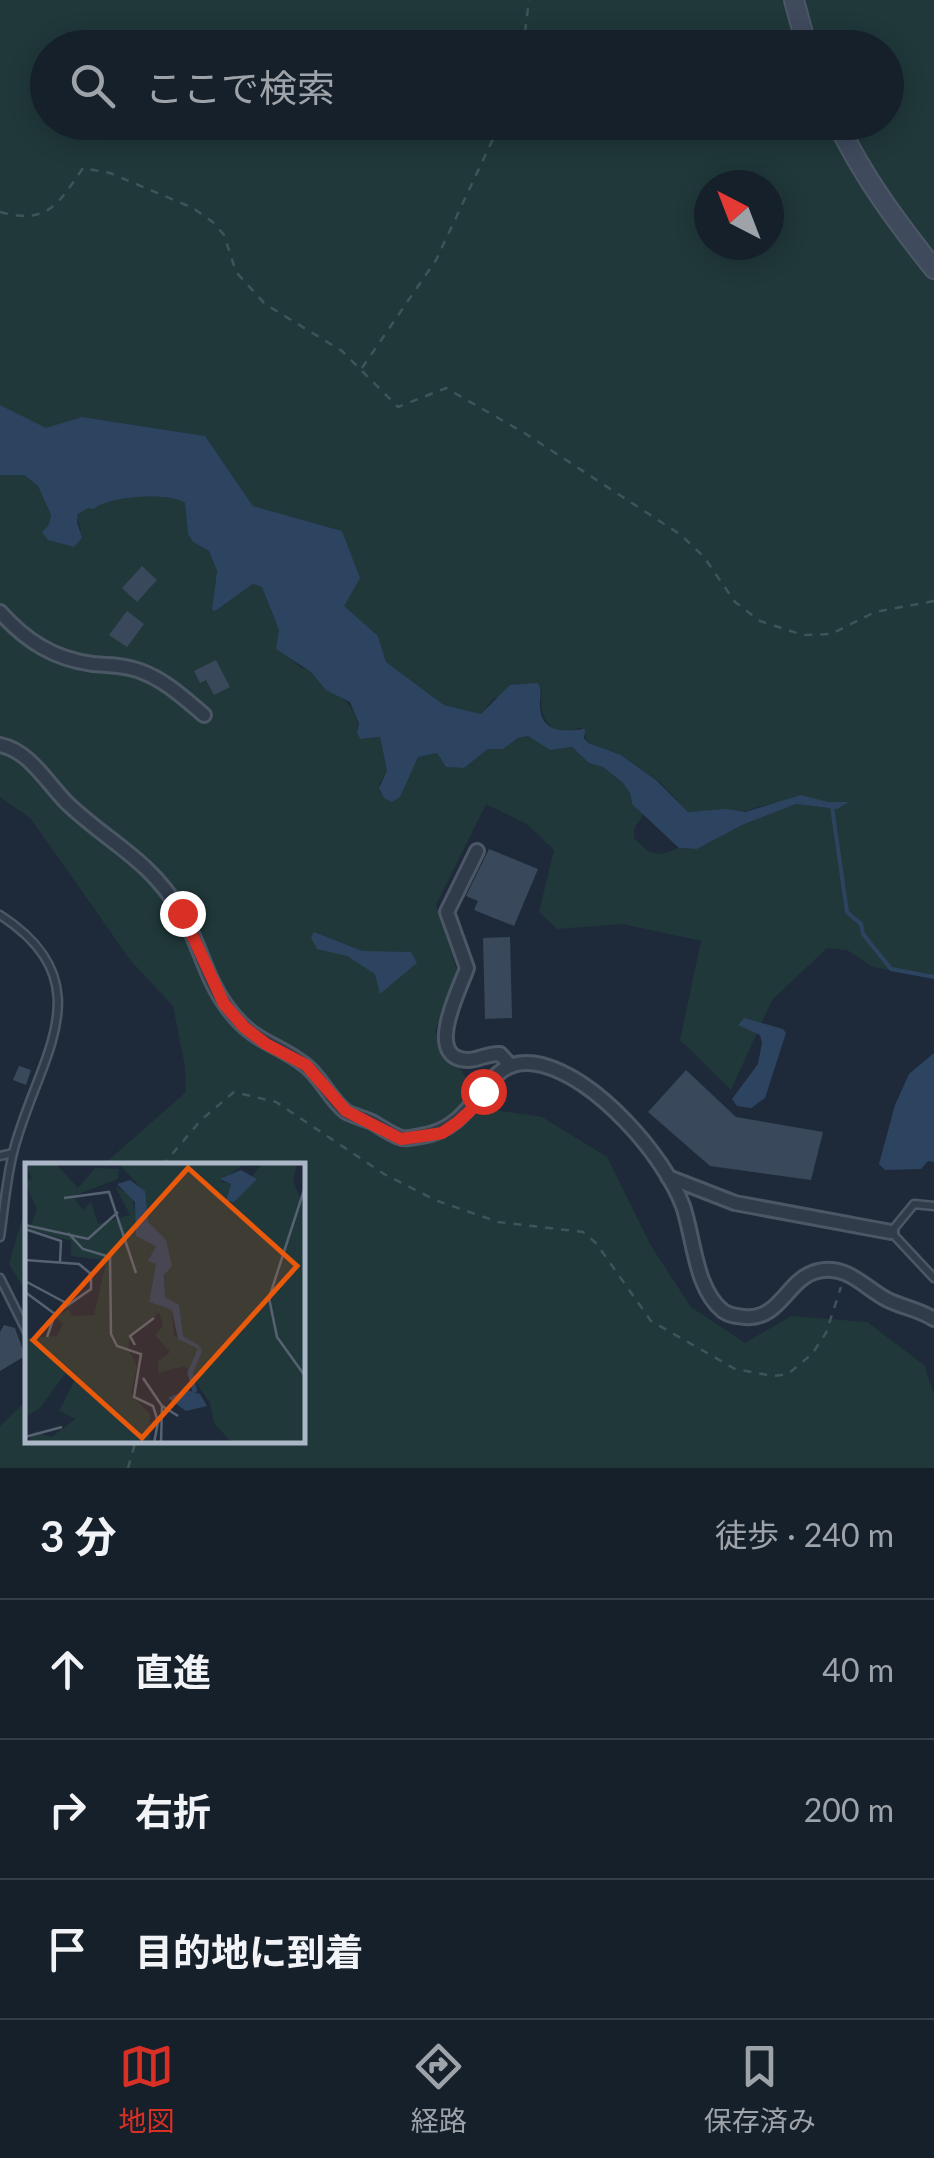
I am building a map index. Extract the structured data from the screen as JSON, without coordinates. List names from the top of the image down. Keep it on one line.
{"north":"top left","page":{"search":"ここで検索","heading":["3 分","徒歩 · 240 m"],"list":[["直進","40 m"],["右折","200 m"],"目的地に到着"],"nav":["地図","経路","保存済み"]}}
